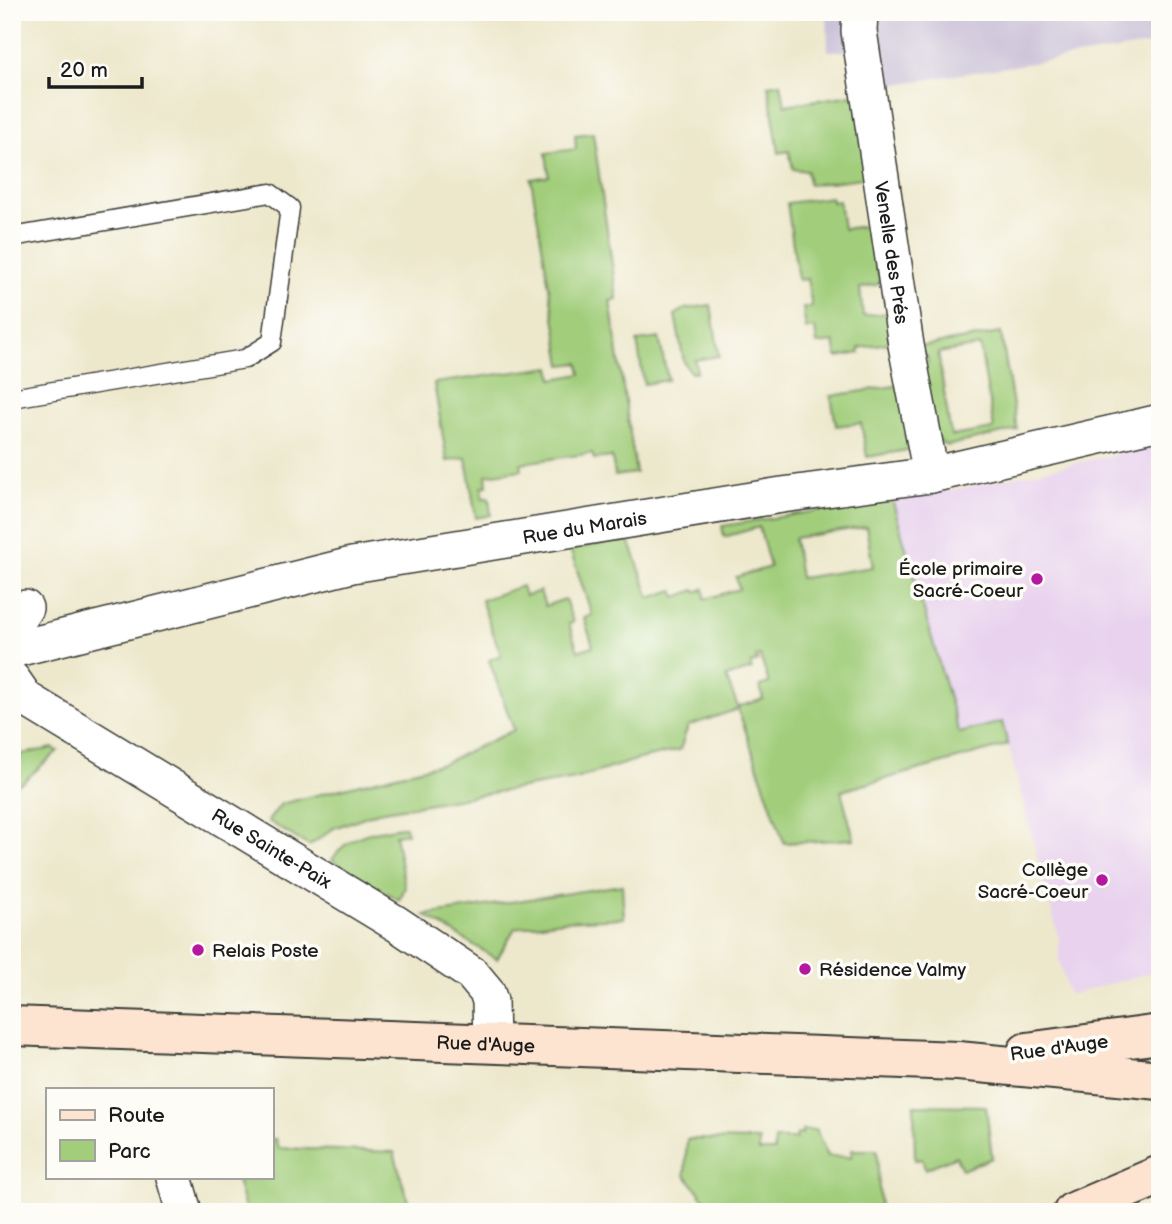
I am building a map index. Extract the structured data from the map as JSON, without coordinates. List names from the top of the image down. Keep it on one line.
{"streets":{"main road":["Rue d'Auge"],"street":["Venelle des Prés","Rue du Marais","Rue Sainte-Paix"]},"crossings":[["Venelle des Prés","Rue du Marais"],["Rue Sainte-Paix","Rue d'Auge"]],"places":["École primaire Sacré-Coeur","Collège Sacré-Coeur","Relais Poste","Résidence Valmy"],"legend":["Route","Parc"],"scale_bar":"20 m"}
